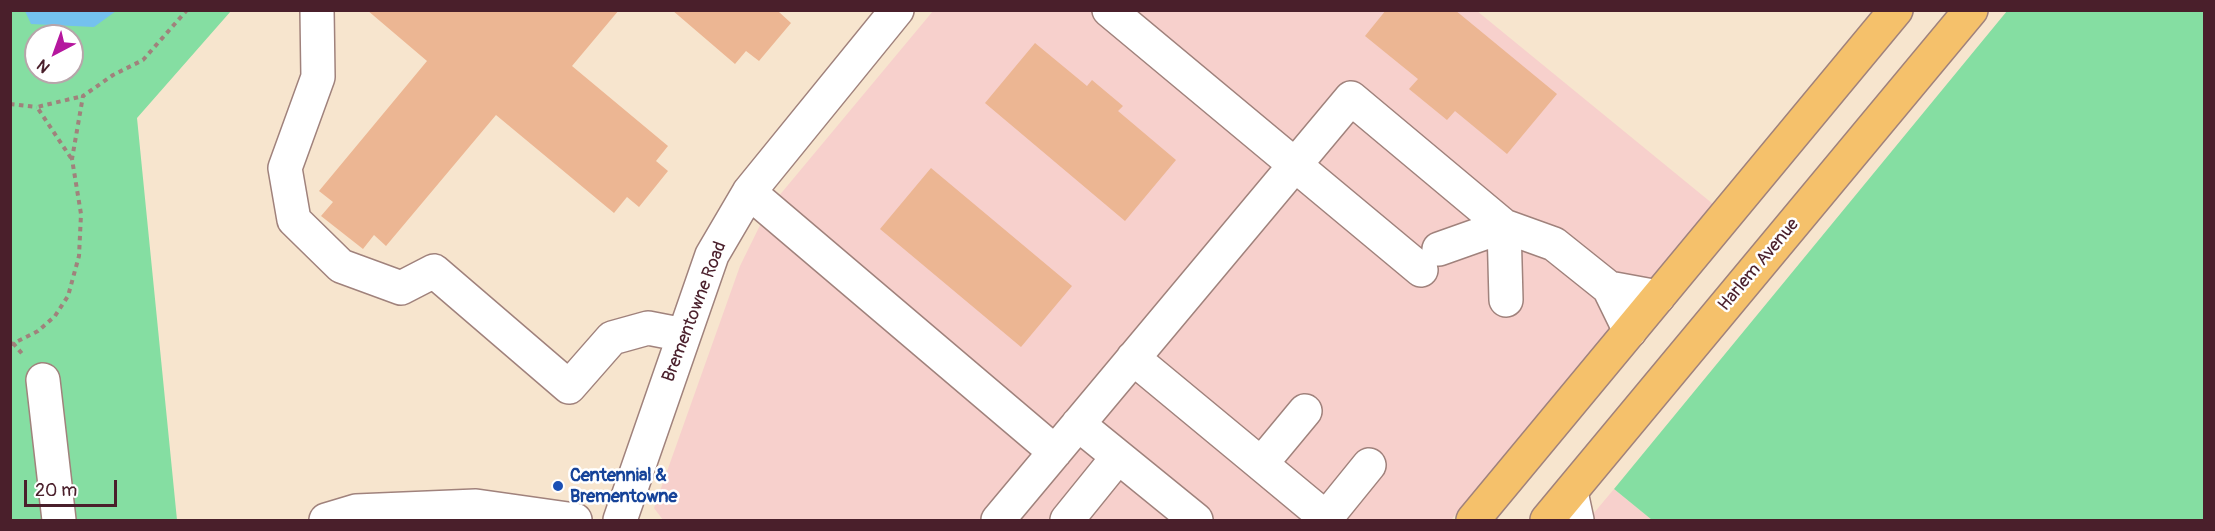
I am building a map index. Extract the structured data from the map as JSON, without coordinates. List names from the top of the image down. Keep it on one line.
{"streets":{"main road":["Harlem Avenue"],"street":["Brementowne Road"]},"places":["Centennial & Brementowne"],"scale_bar":"20 m","north":"bottom left"}
